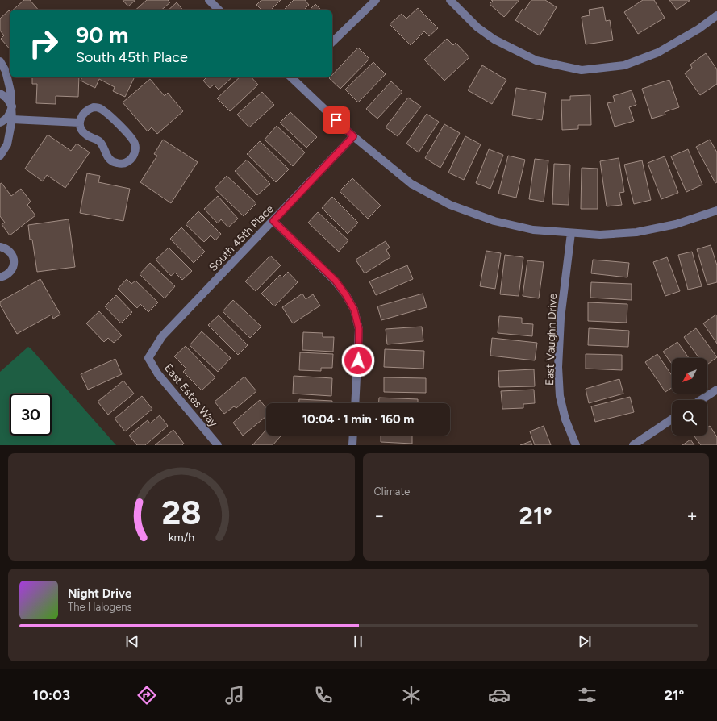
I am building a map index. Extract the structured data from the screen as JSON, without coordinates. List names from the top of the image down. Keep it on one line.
{"streets":{"street":["South 45th Place","East Vaughn Drive","East Estes Way"]},"crossings":[["South 45th Place","East Estes Way"]],"north":"bottom left","page":{"turn":["90 m","South 45th Place"],"limit":"30","trip":"10:04 · 1 min · 160 m","tile":"Climate","heat":["−","21°","+"],"song":["Night Drive","The Halogens"],"tabs":["10:03","21°"],"gauge":["28","km/h"]}}
